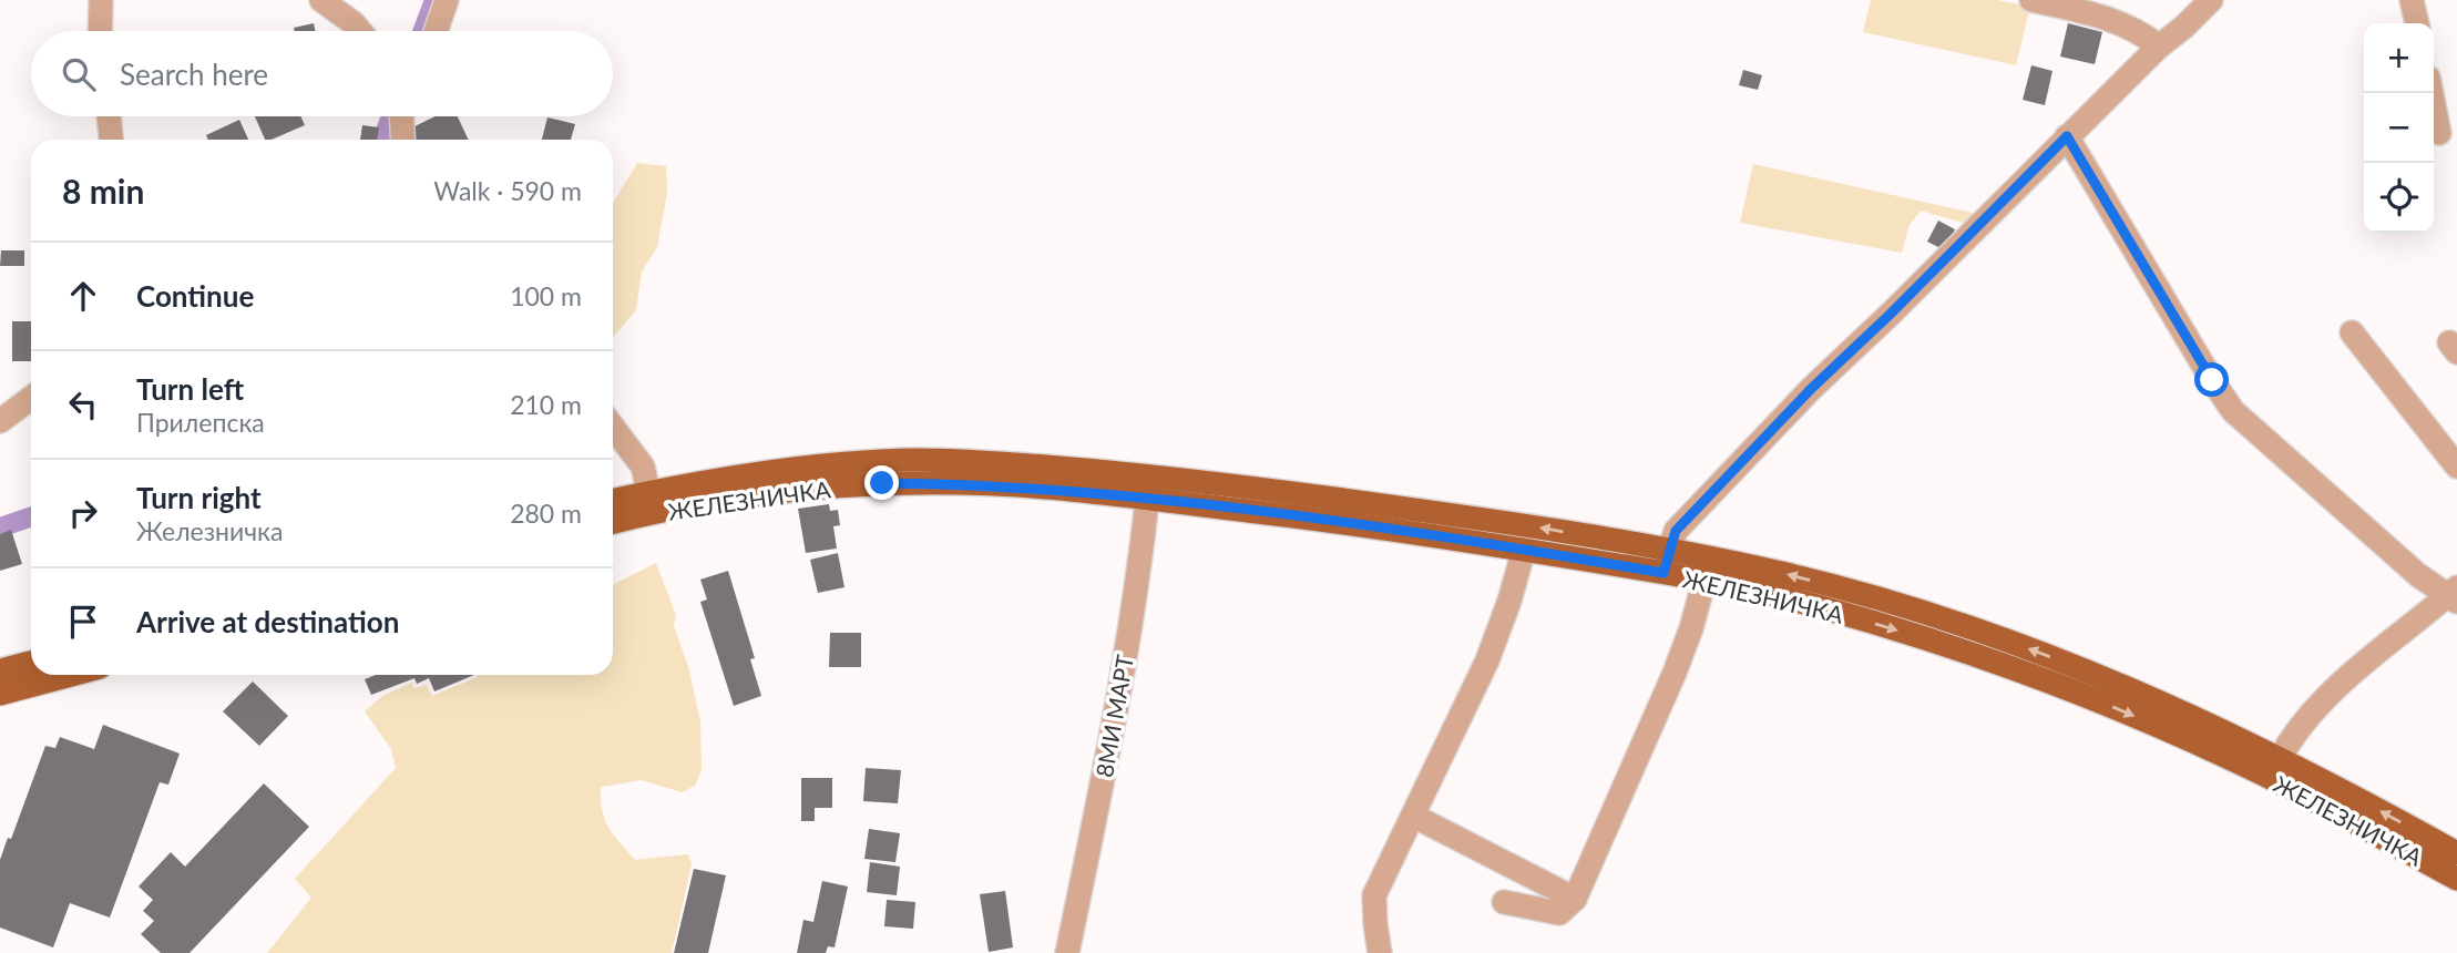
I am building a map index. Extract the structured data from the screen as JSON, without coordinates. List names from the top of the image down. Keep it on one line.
{"streets":{"main road":["ЖЕЛЕЗНИЧКА"],"street":["8МИ МАРТ"]},"crossings":[["ЖЕЛЕЗНИЧКА","8МИ МАРТ"]],"page":{"map_buttons":["+","−"],"search":"Search here","heading":["8 min","Walk · 590 m"],"list":[["Continue","100 m"],["Turn left","Прилепска","210 m"],["Turn right","Железничка","280 m"],"Arrive at destination"]}}
